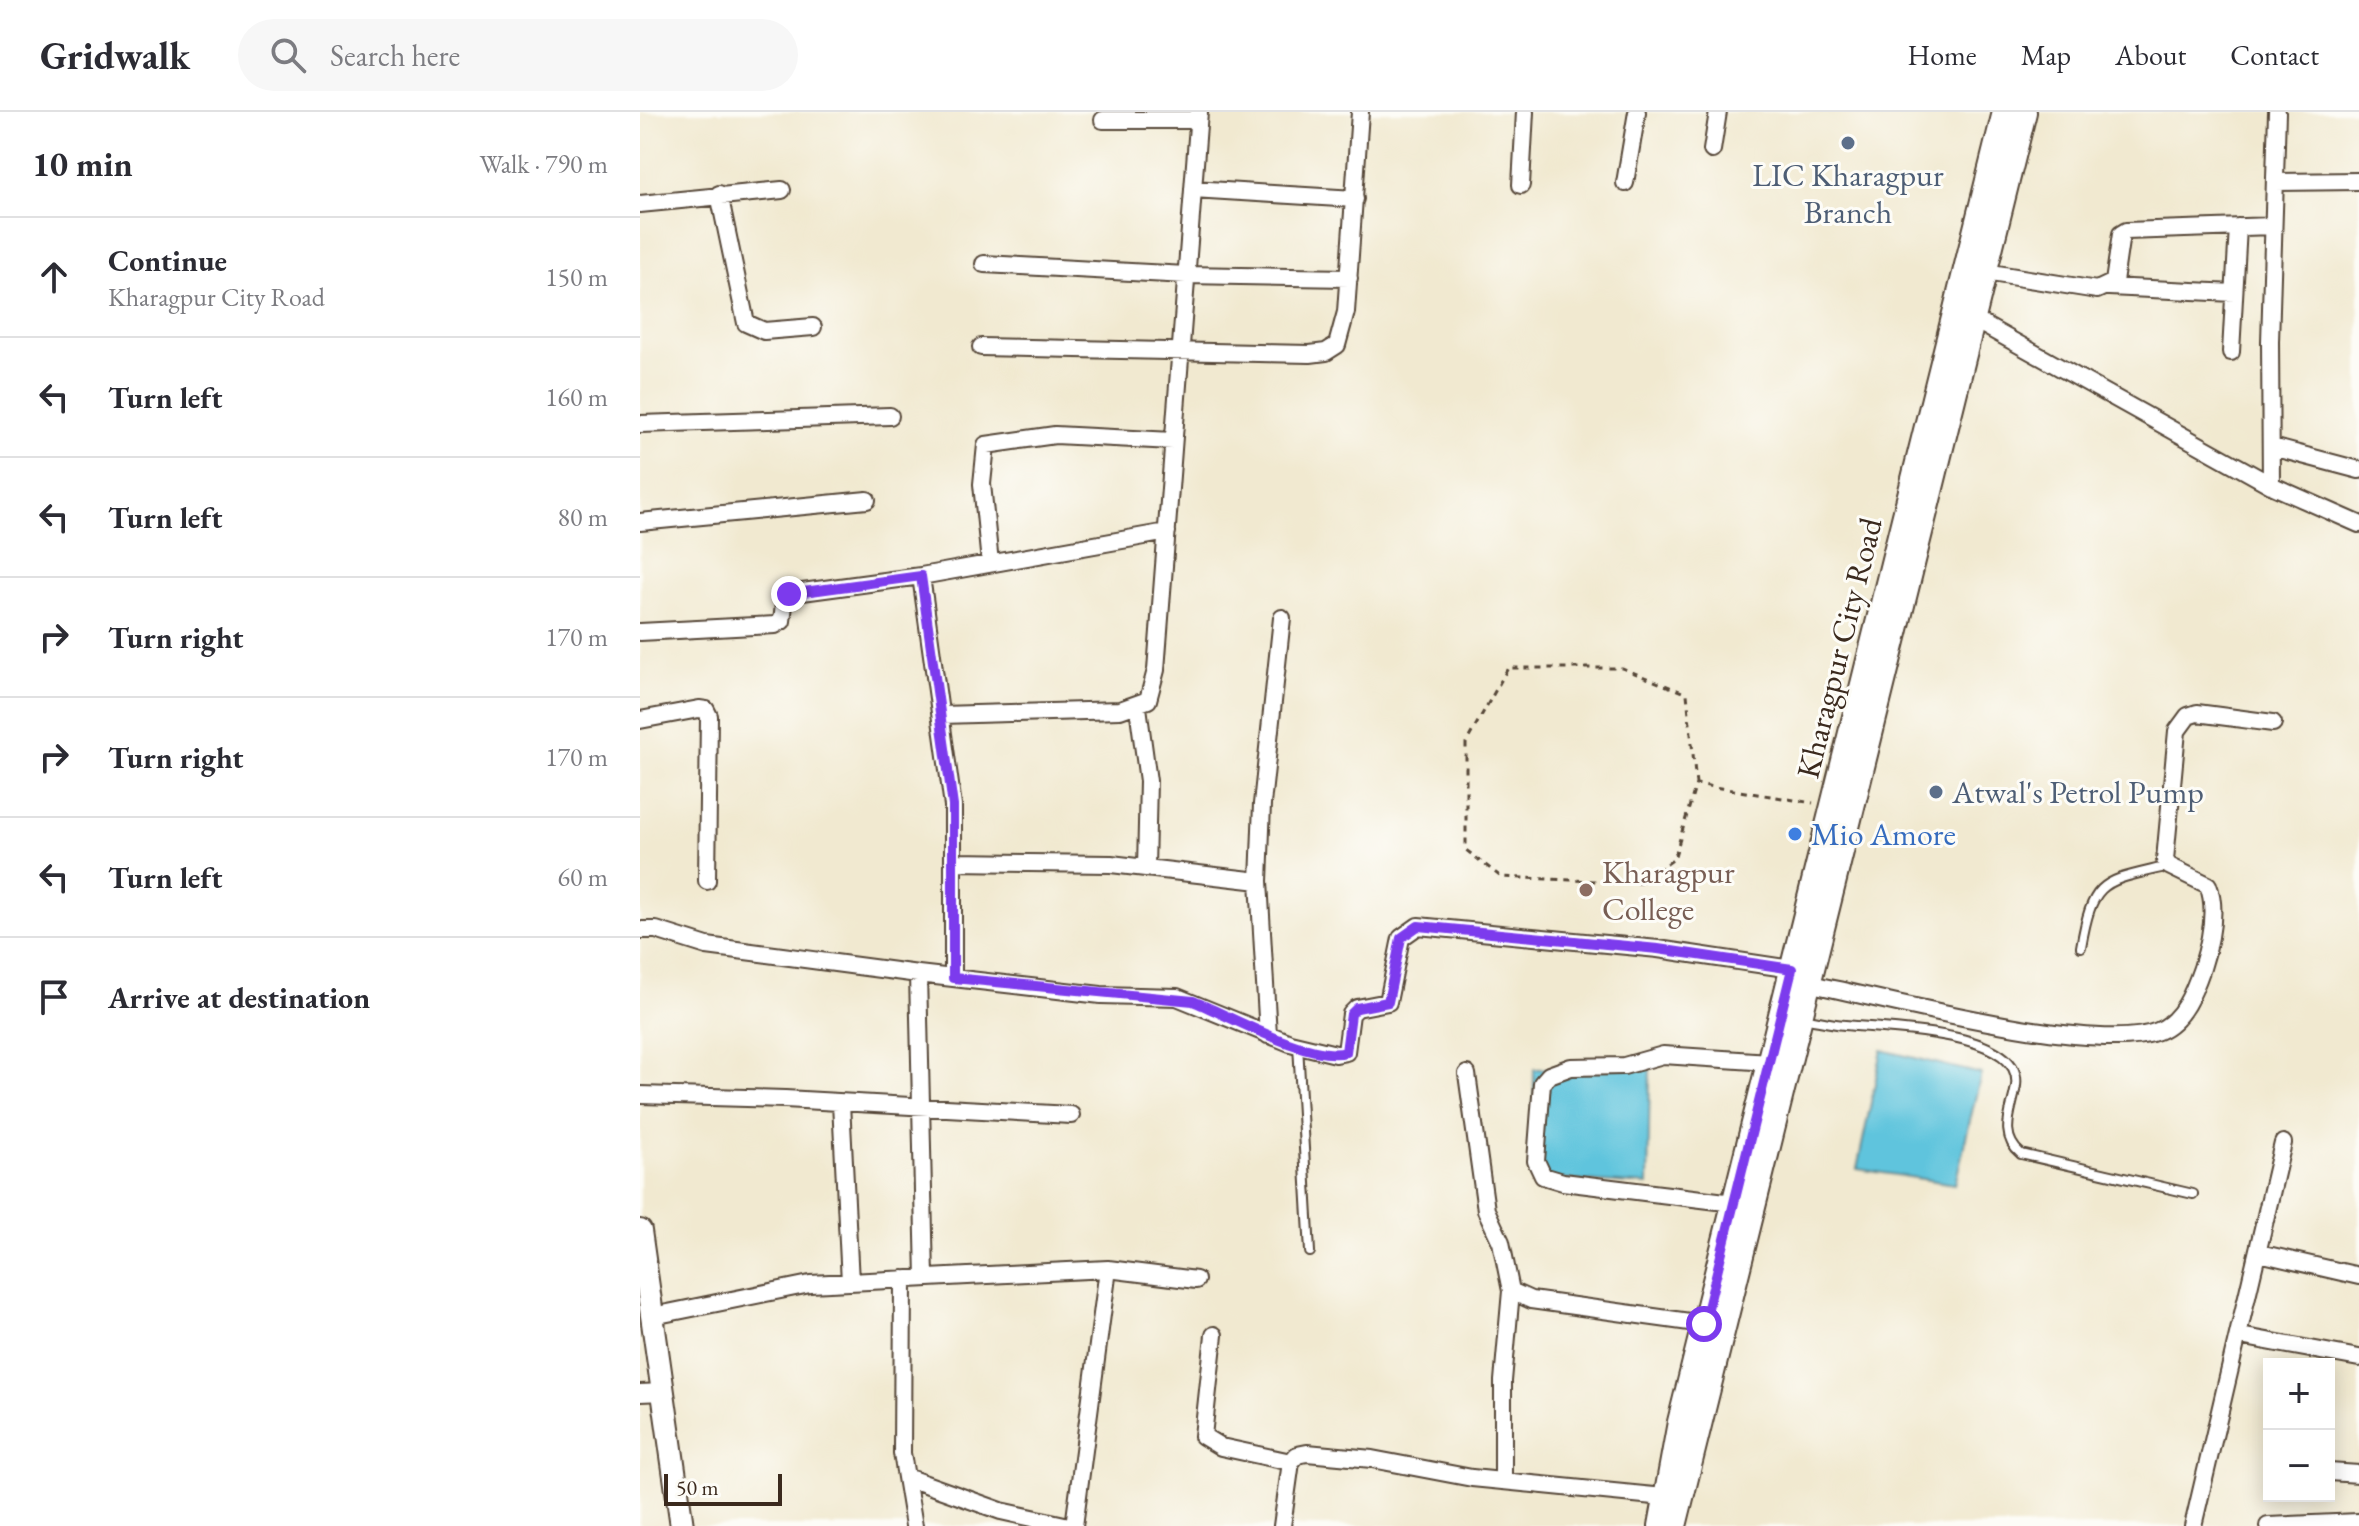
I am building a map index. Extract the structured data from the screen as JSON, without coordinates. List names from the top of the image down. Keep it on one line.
{"streets":{"main road":["Kharagpur City Road"]},"places":["LIC Kharagpur Branch","Atwal's Petrol Pump","Mio Amore","Kharagpur College"],"scale_bar":"50 m","page":{"header":"Gridwalk","search":"Search here","nav":["Home","Map","About","Contact"],"heading":["10 min","Walk · 790 m"],"list":[["Continue","Kharagpur City Road","150 m"],["Turn left","160 m"],["Turn left","80 m"],["Turn right","170 m"],["Turn right","170 m"],["Turn left","60 m"],"Arrive at destination"],"map_buttons":["+","−"],"scale":"50 m"}}
